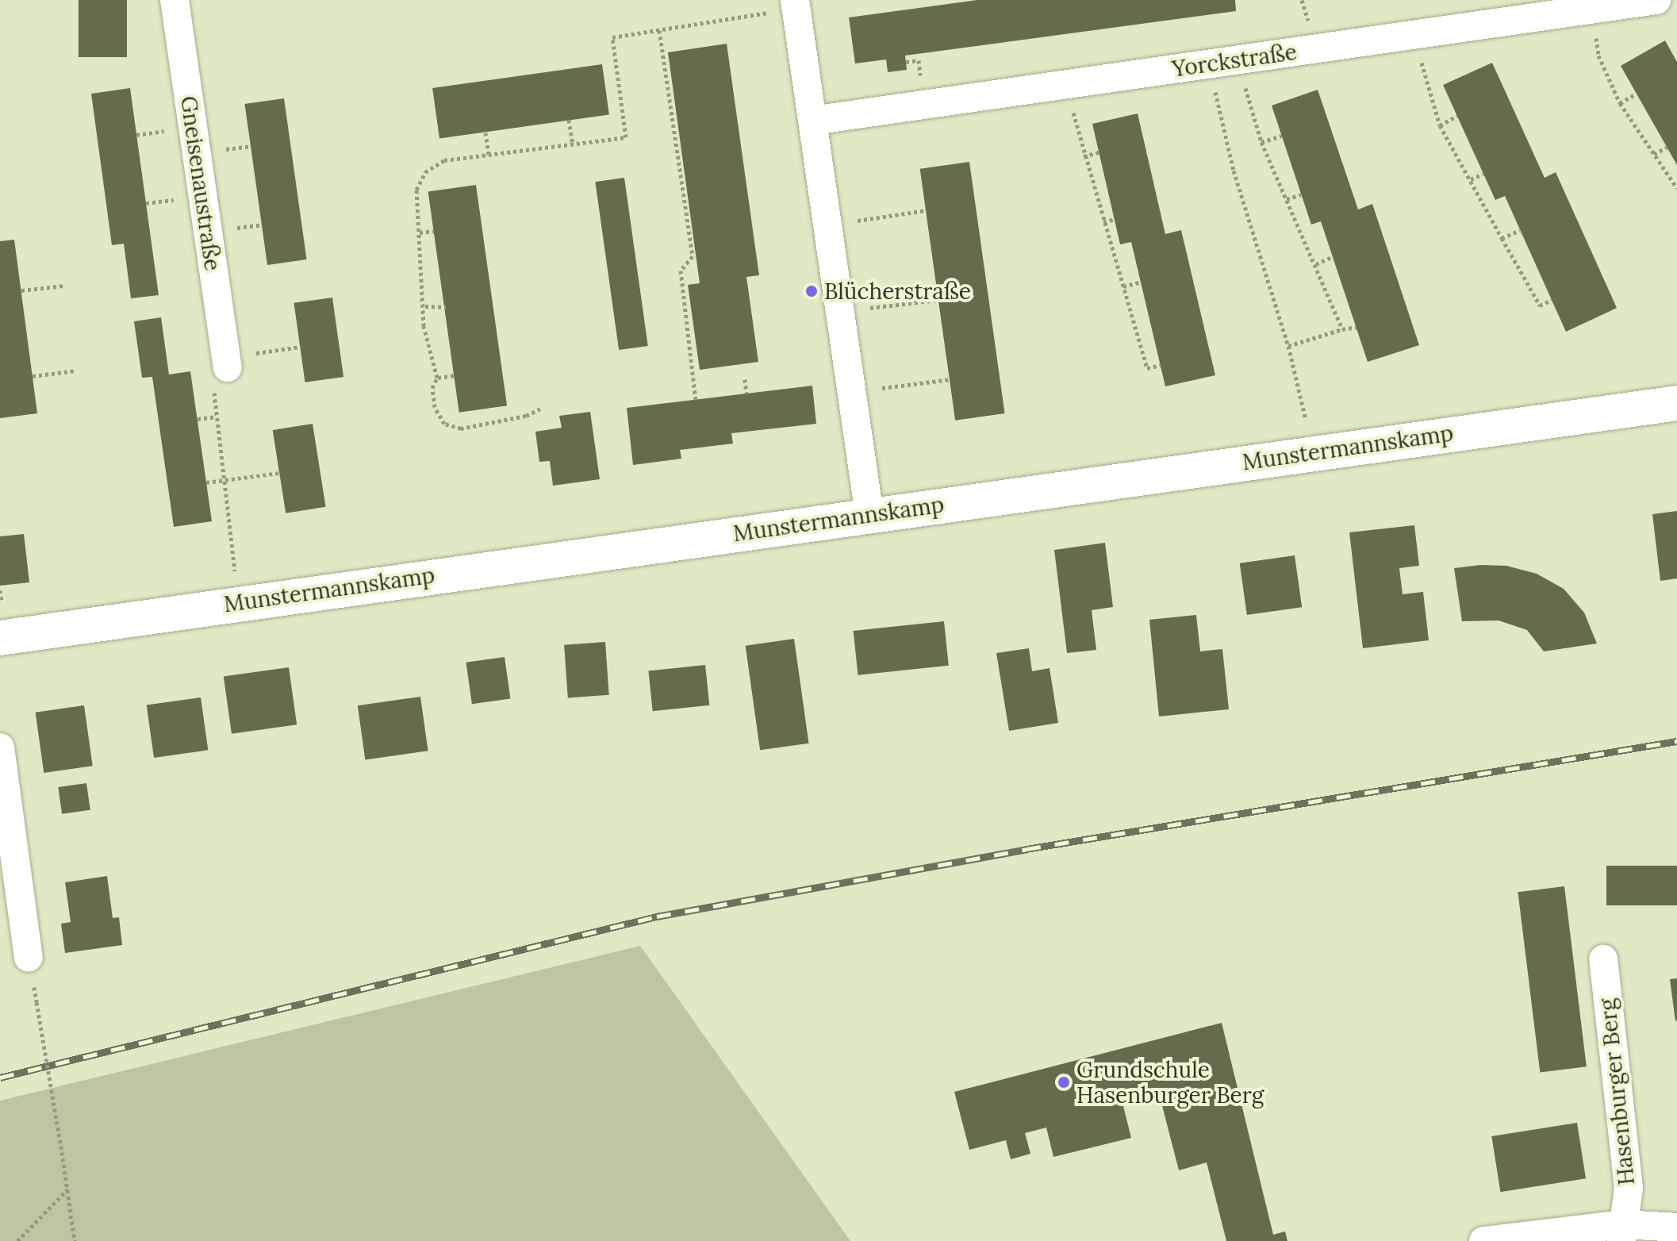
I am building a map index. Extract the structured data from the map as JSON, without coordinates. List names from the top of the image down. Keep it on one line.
{"streets":{"street":["Yorckstraße","Gneisenaustraße","Munstermannskamp","Hasenburger Berg"]},"places":["Blücherstraße","Grundschule Hasenburger Berg"]}
